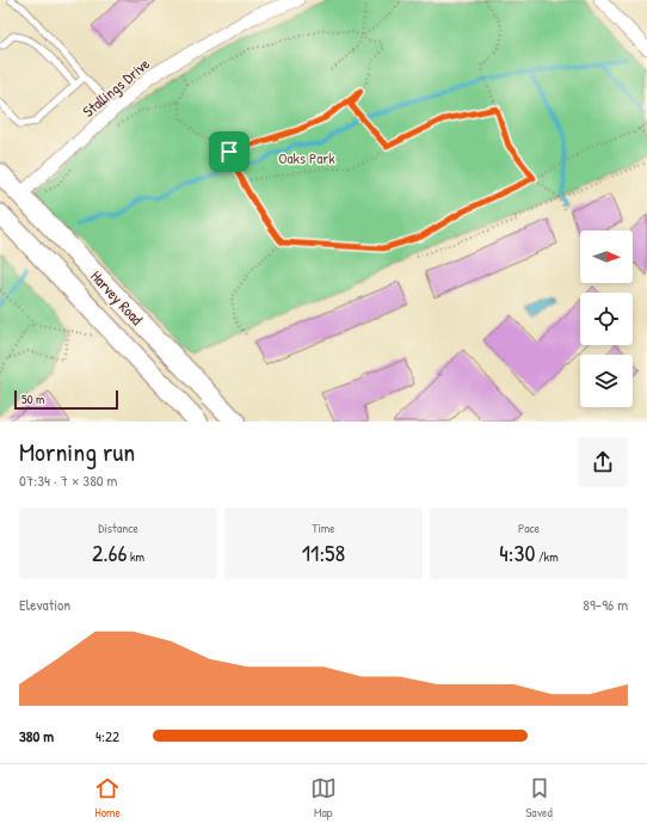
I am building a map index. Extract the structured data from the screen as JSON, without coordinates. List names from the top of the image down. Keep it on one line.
{"streets":{"main road":["Harvey Road"],"street":["Stallings Drive"]},"crossings":[["Stallings Drive","Harvey Road"]],"parks":["Oaks Park"],"scale_bar":"50 m","north":"right","page":{"scale":"50 m","heading":["Morning run","07:34 · 7 × 380 m"],"stats":[["Distance","2.66 km"],["Time","11:58"],["Pace","4:30 /km"]],"chart":["Elevation","89–96 m"],"list":[{"name":"380 m","note":"4:22"}],"tabs":["Home","Map","Saved"]}}
